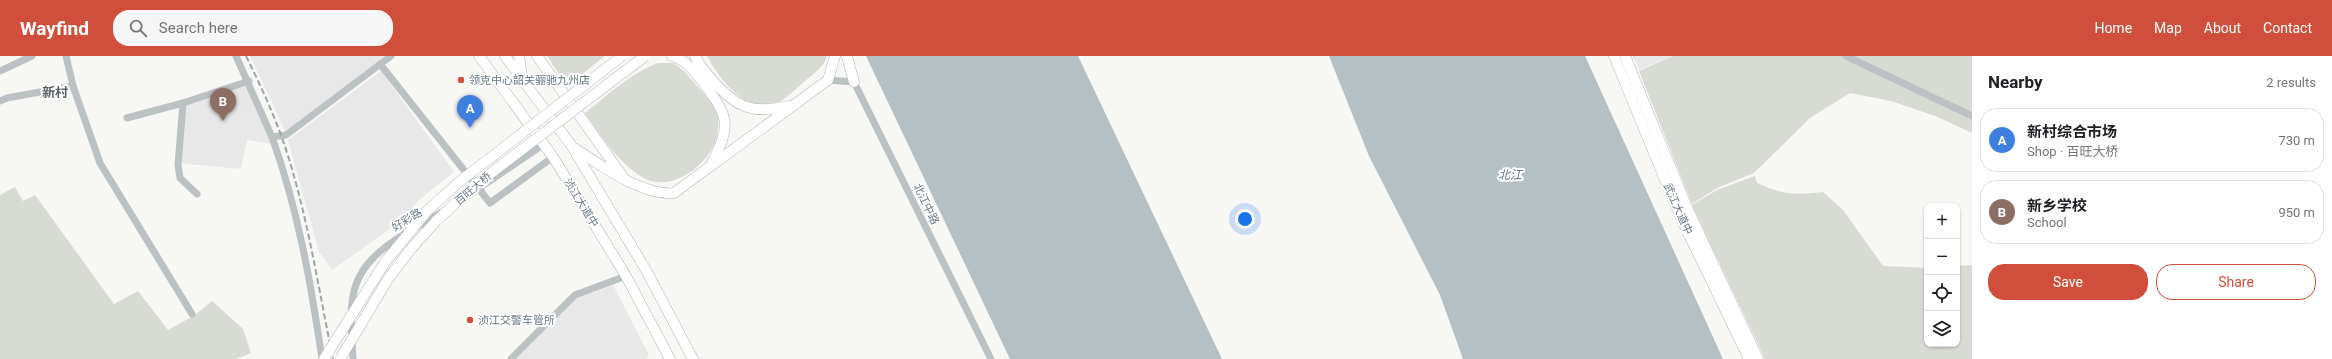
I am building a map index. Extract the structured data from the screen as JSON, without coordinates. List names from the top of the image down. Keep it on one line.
{"streets":{"main road":["百旺大桥","浈江大道中","武江大道中"],"street":["北江中路","好彩路"]},"crossings":[["浈江大道中","好彩路"]],"districts":["新村"],"water":["北江"],"places":["领克中心韶关骊驰九州店","浈江交警车管所"],"page":{"header":"Wayfind","search":"Search here","nav":["Home","Map","About","Contact"],"heading":["Nearby","2 results"],"pins":["B","A"],"list":[{"mark":"A","name":"新村综合市场","note":"Shop · 百旺大桥","value":"730 m"},{"mark":"B","name":"新乡学校","note":"School","value":"950 m"}],"map_buttons":["+","−"],"buttons":["Save","Share"]}}
